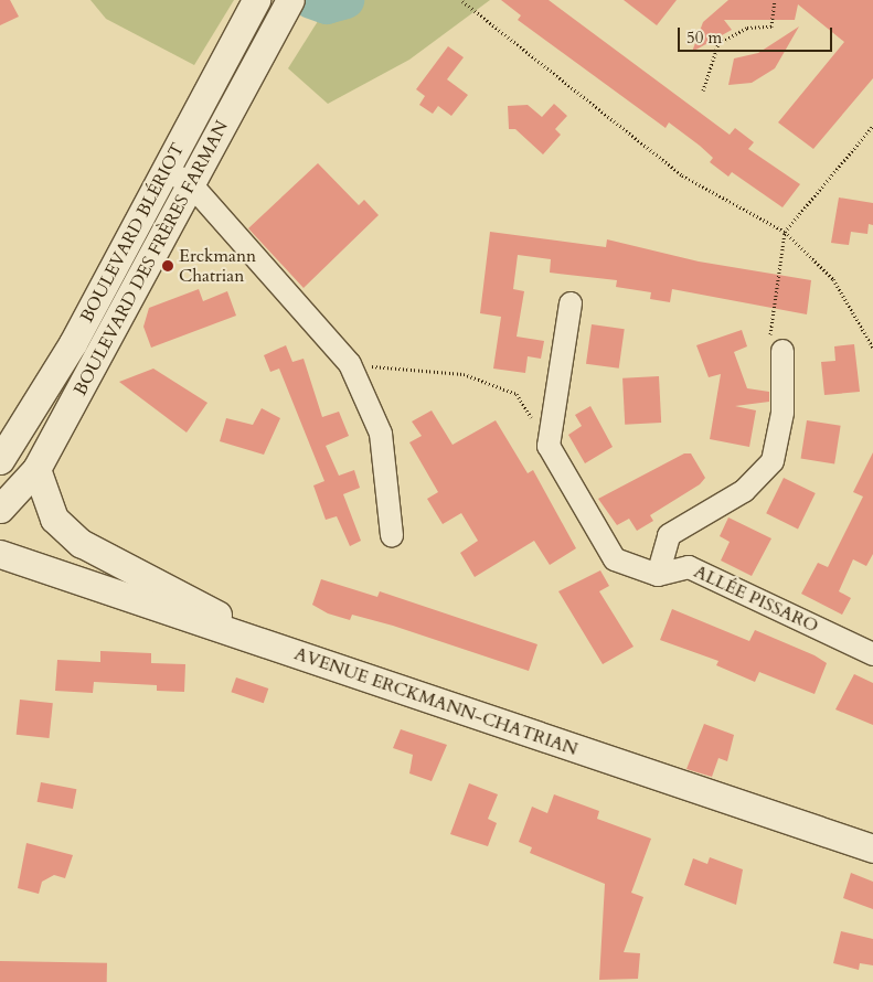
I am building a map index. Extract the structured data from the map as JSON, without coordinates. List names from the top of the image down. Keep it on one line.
{"streets":{"street":["BOULEVARD BLÉRIOT","BOULEVARD DES FRÈRES FARMAN","ALLÉE PISSARO","AVENUE ERCKMANN-CHATRIAN"]},"places":["Erckmann Chatrian"],"scale_bar":"50 m"}
